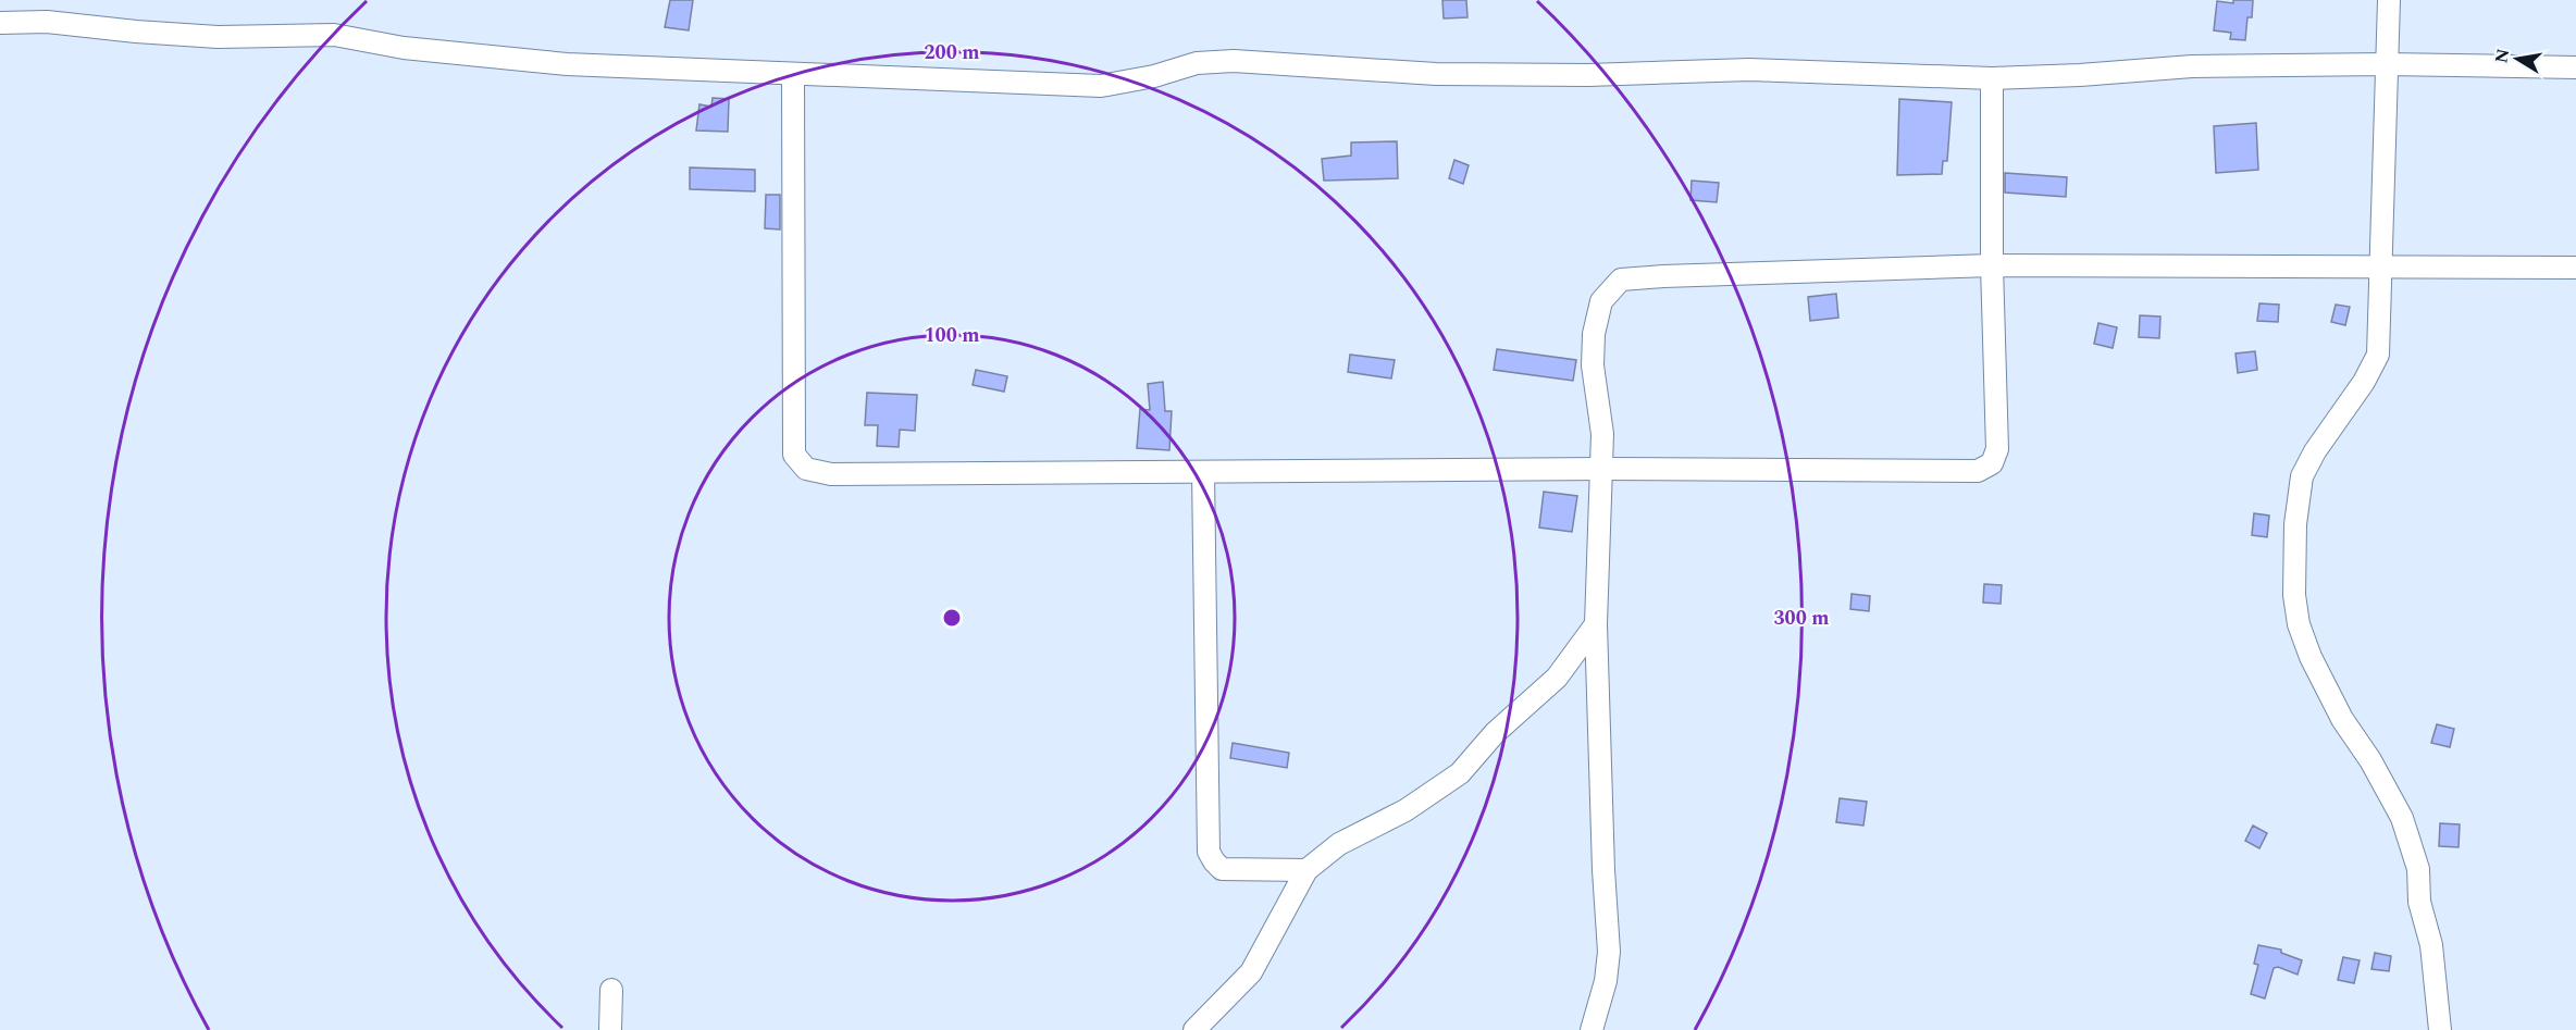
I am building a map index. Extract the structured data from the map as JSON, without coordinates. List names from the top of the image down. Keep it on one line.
{"north":"left","rings":["200 m","100 m","300 m"]}
